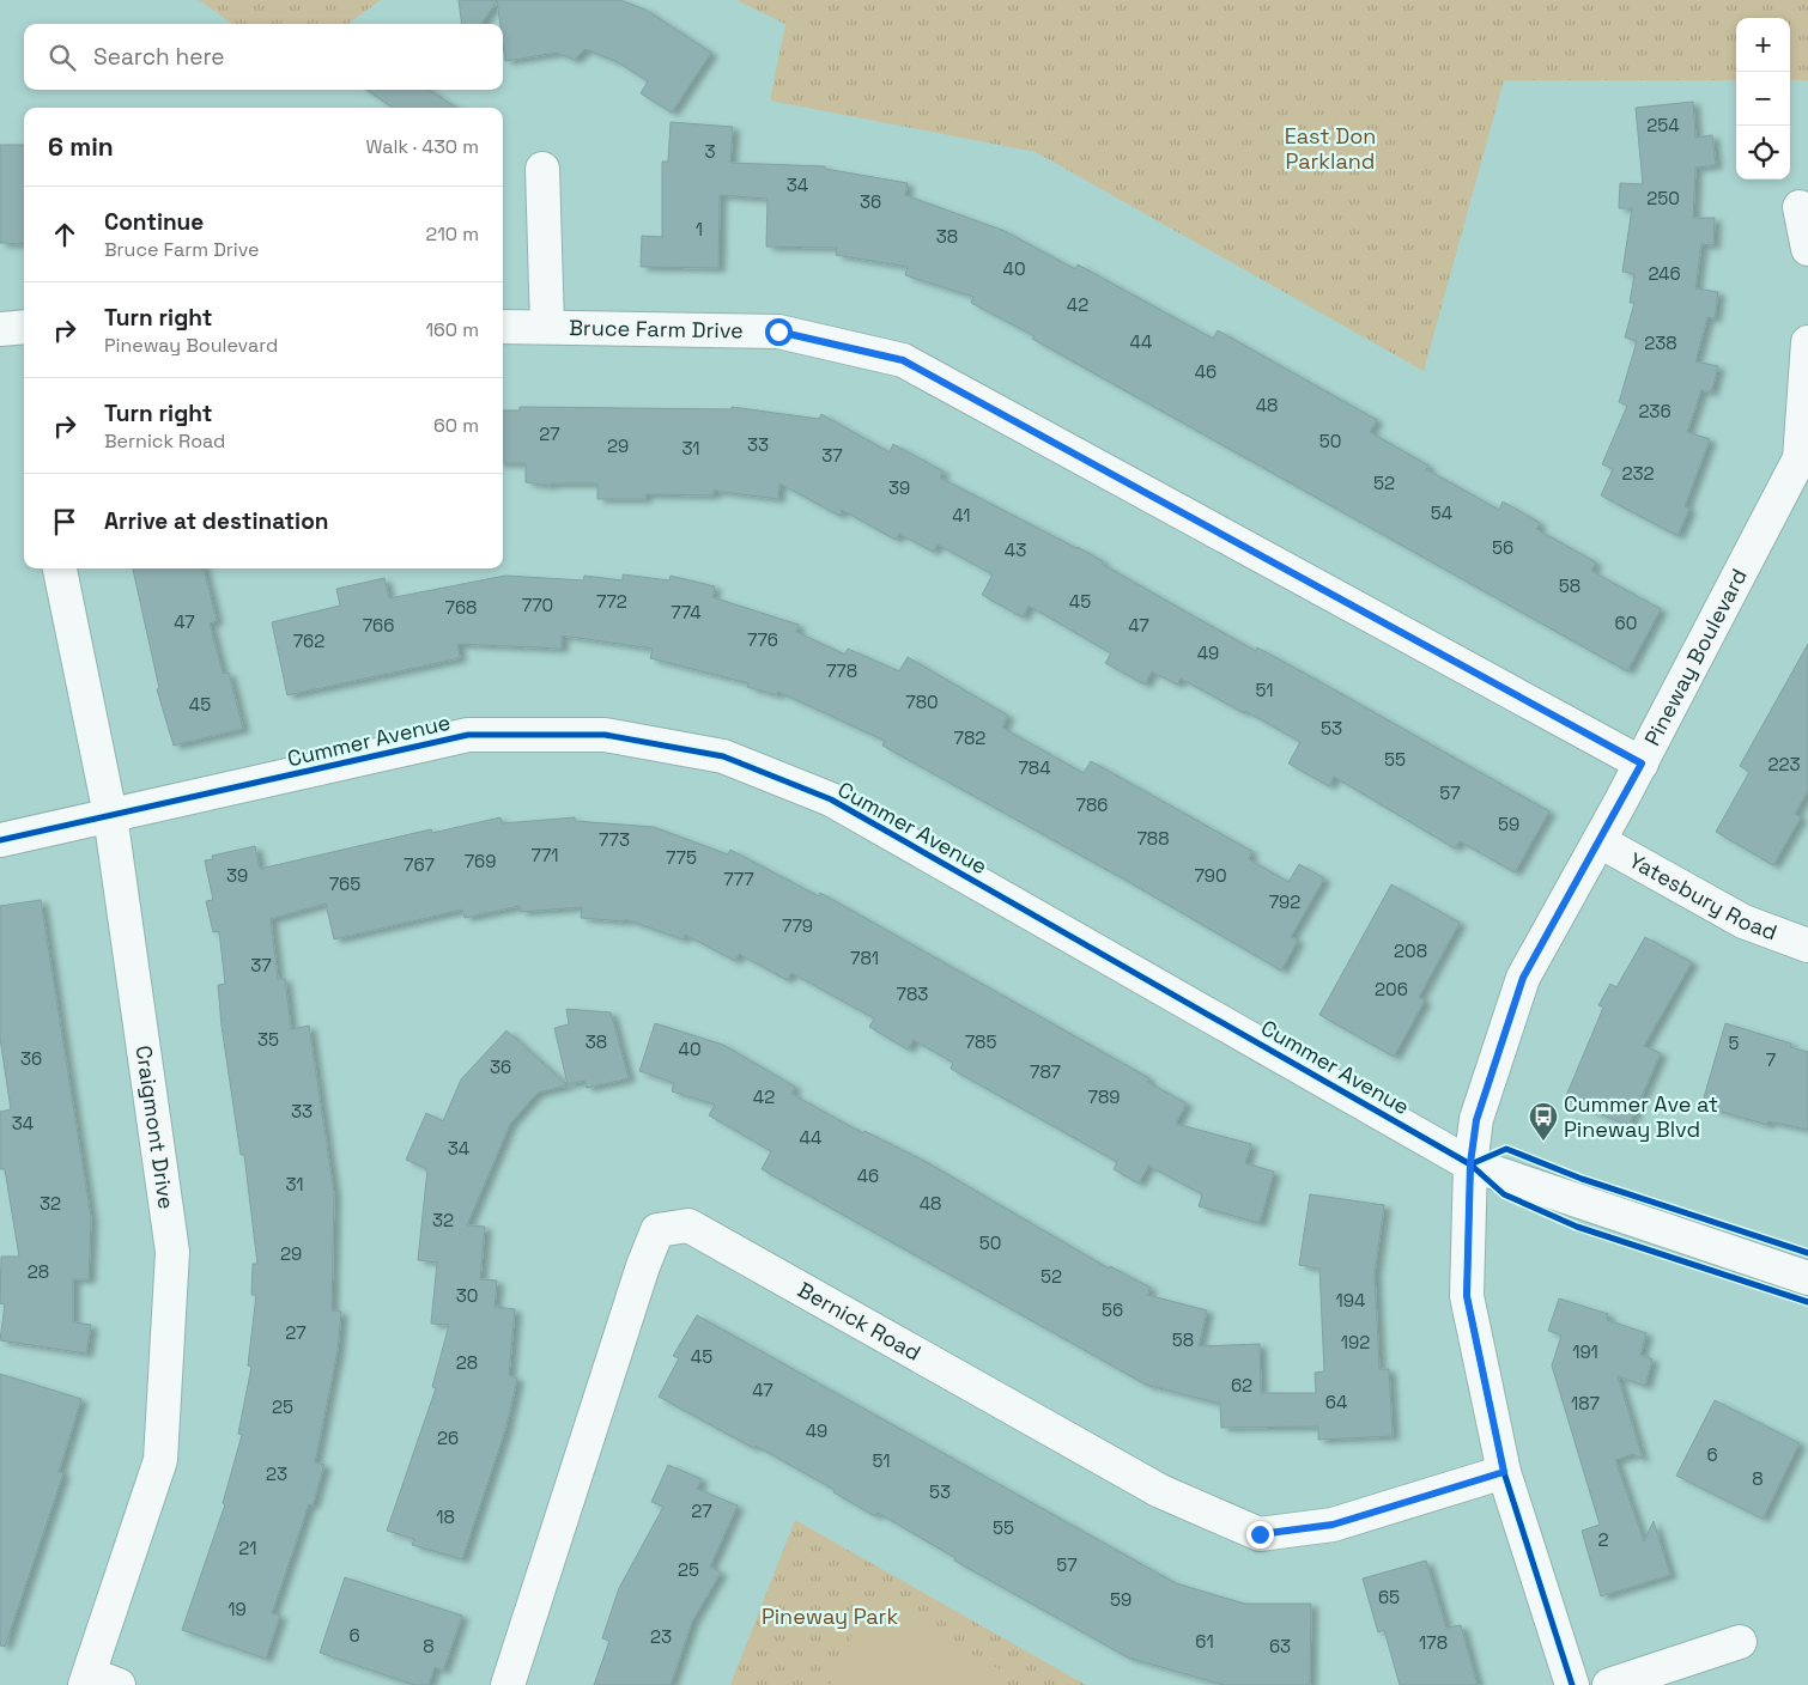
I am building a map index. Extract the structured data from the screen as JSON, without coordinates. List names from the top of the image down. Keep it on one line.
{"streets":{"street":["Bruce Farm Drive","Pineway Boulevard","Cummer Avenue","Yatesbury Road","Craigmont Drive","Bernick Road"]},"crossings":[["Bruce Farm Drive","Pineway Boulevard"],["Pineway Boulevard","Cummer Avenue"],["Pineway Boulevard","Yatesbury Road"],["Pineway Boulevard","Bernick Road"],["Cummer Avenue","Craigmont Drive"]],"parks":["East Don Parkland","Pineway Park"],"places":{"bus stop":["Cummer Ave at Pineway Blvd"]},"house_numbers":["254","3","34","250","36","1","38","40","246","42","44","238","46","48","236","27","50","33","29","31","37","232","52","39","54","41","56","43","58","772","45","770","768","774","47","60","766","47","776","762","49","778","51","780","45","53","782","55","223","784","57","786","59","788","773","771","775","769","767","39","790","777","765","792","779","208","781","37","206","783","35","38","785","5","40","36","7","36","787","42","789","33","34","44","34","46","31","32","48","32","50","29","28","52","30","194","56","27","58","192","191","45","28","62","47","64","187","25","49","26","6","51","23","8","53","27","18","55","2","21","57","25","65","59","19","6","23","61","178","8","63"],"page":{"map_buttons":["+","−"],"search":"Search here","heading":["6 min","Walk · 430 m"],"list":[["Continue","Bruce Farm Drive","210 m"],["Turn right","Pineway Boulevard","160 m"],["Turn right","Bernick Road","60 m"],"Arrive at destination"]}}
